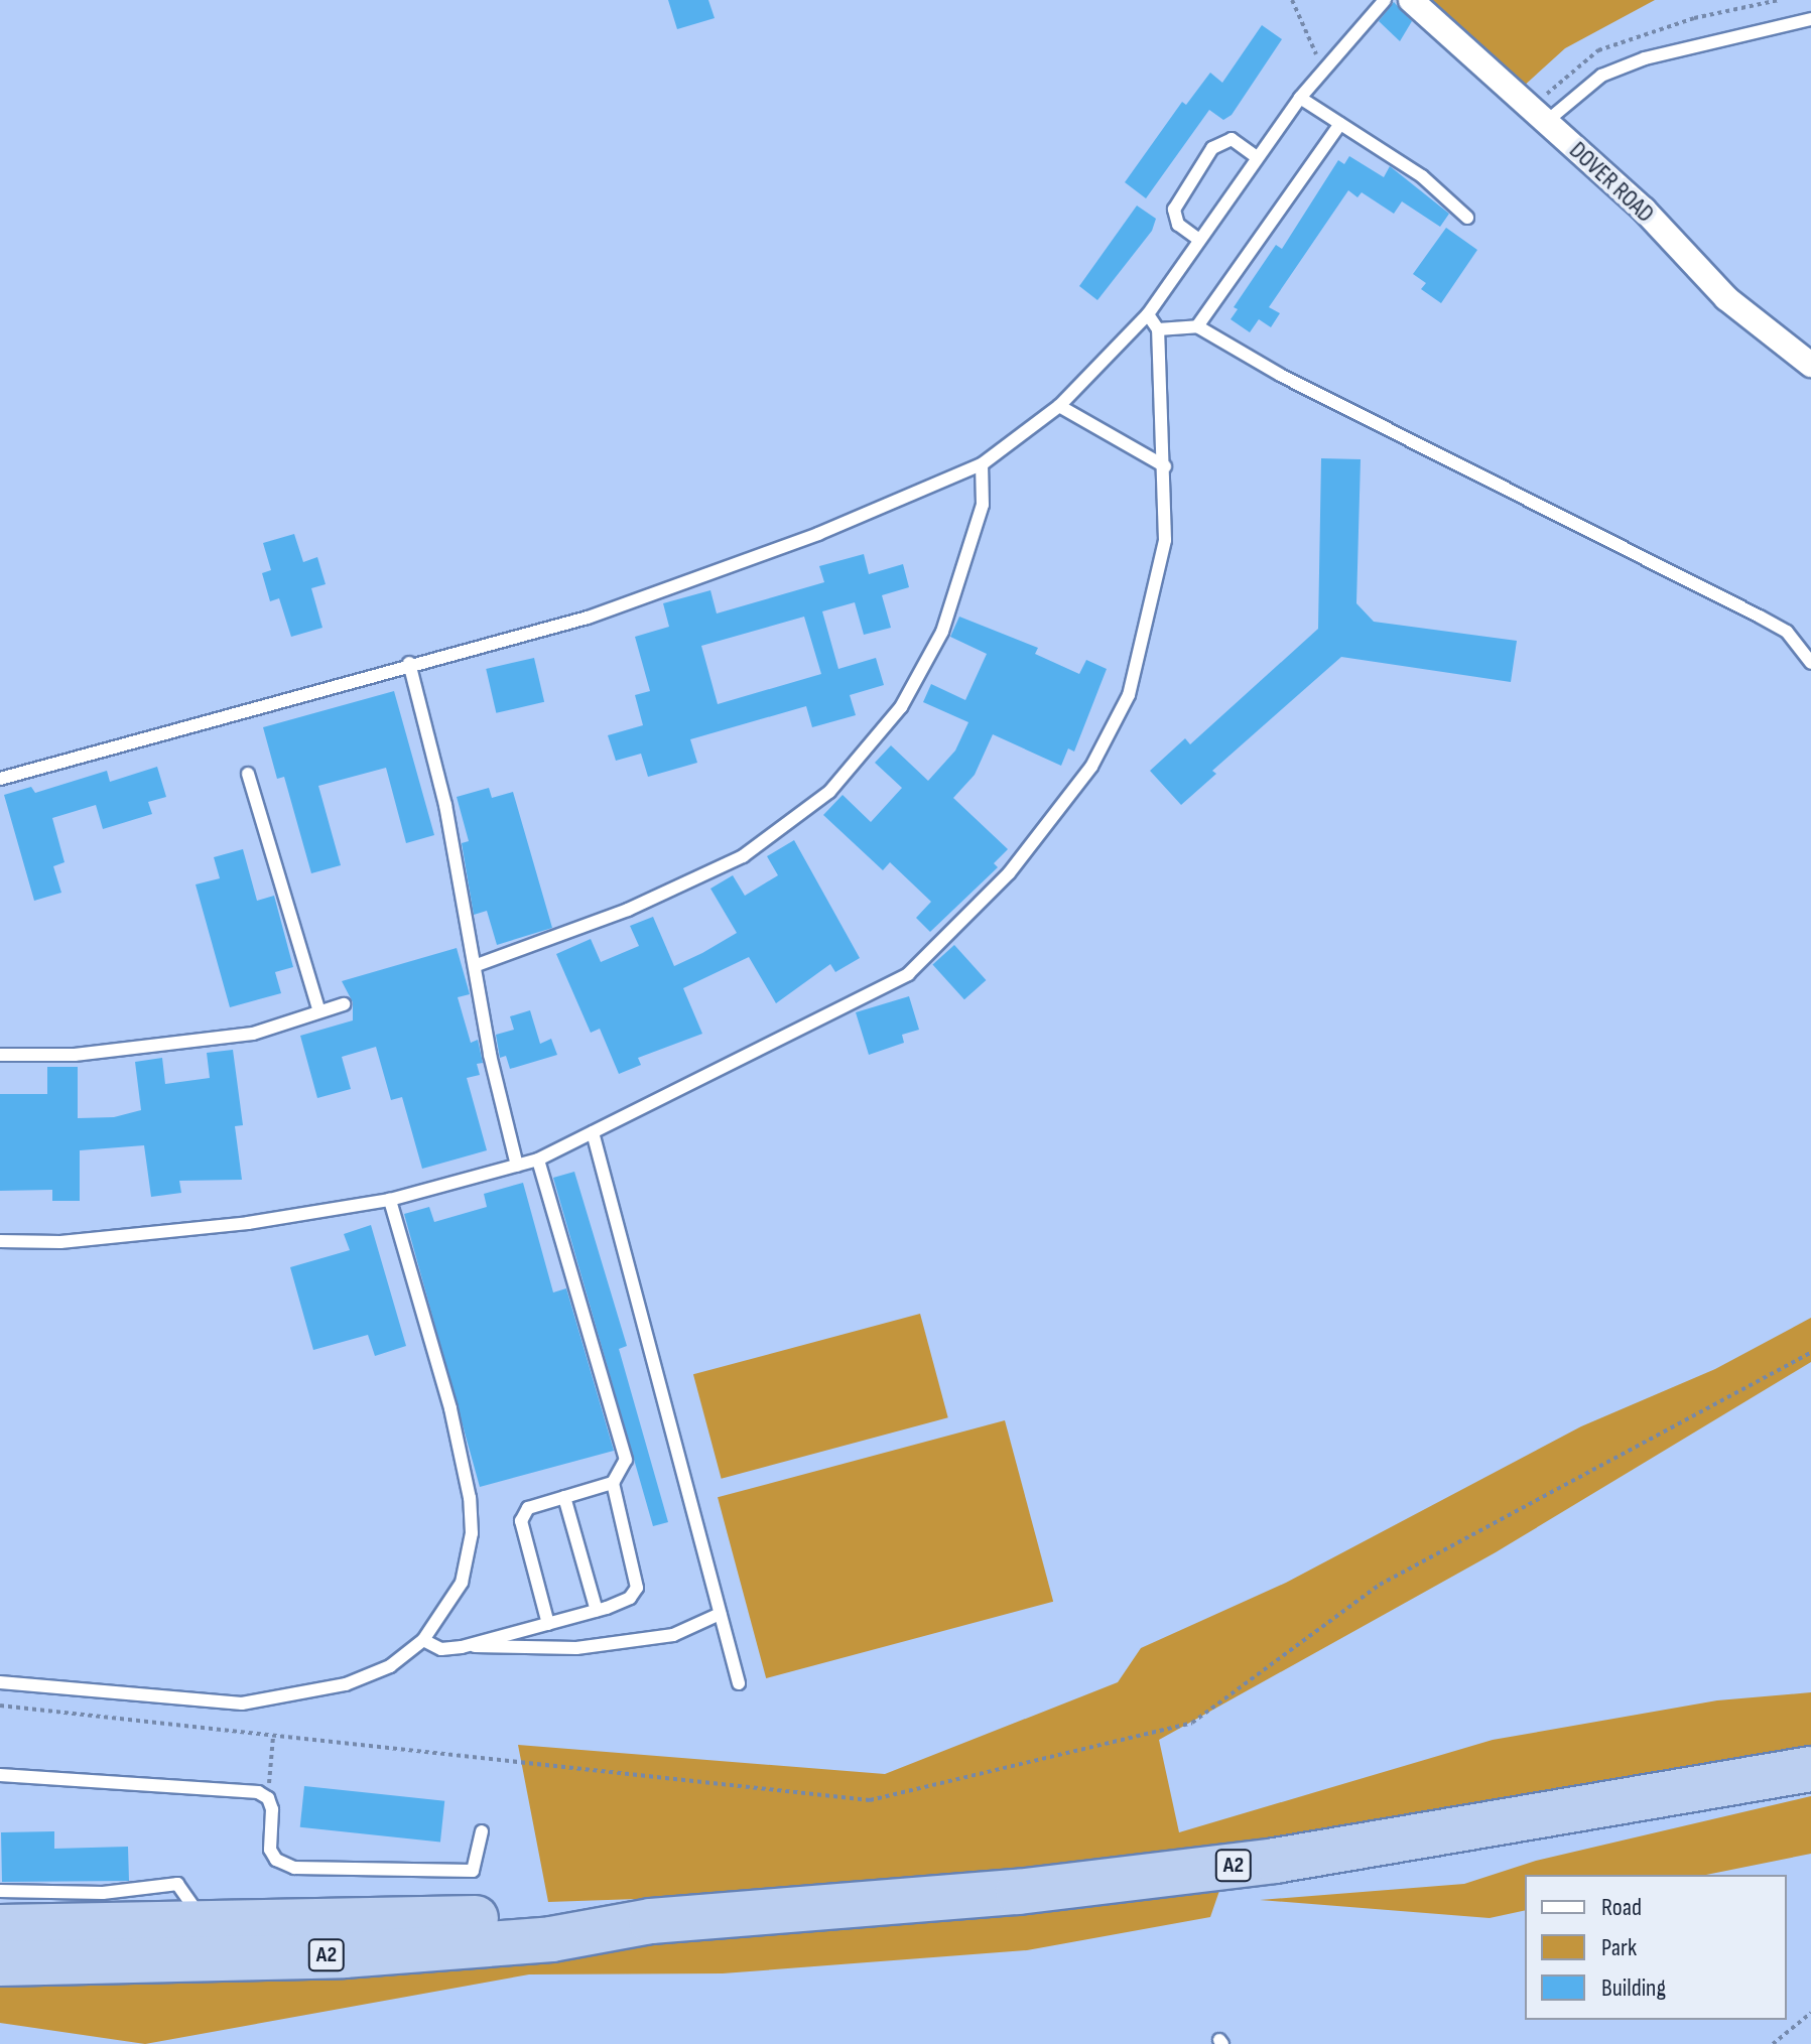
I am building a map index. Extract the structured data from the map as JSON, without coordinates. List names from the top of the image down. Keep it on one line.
{"streets":{"highway":["A2"],"street":["DOVER ROAD"]},"legend":["Road","Park","Building"]}
